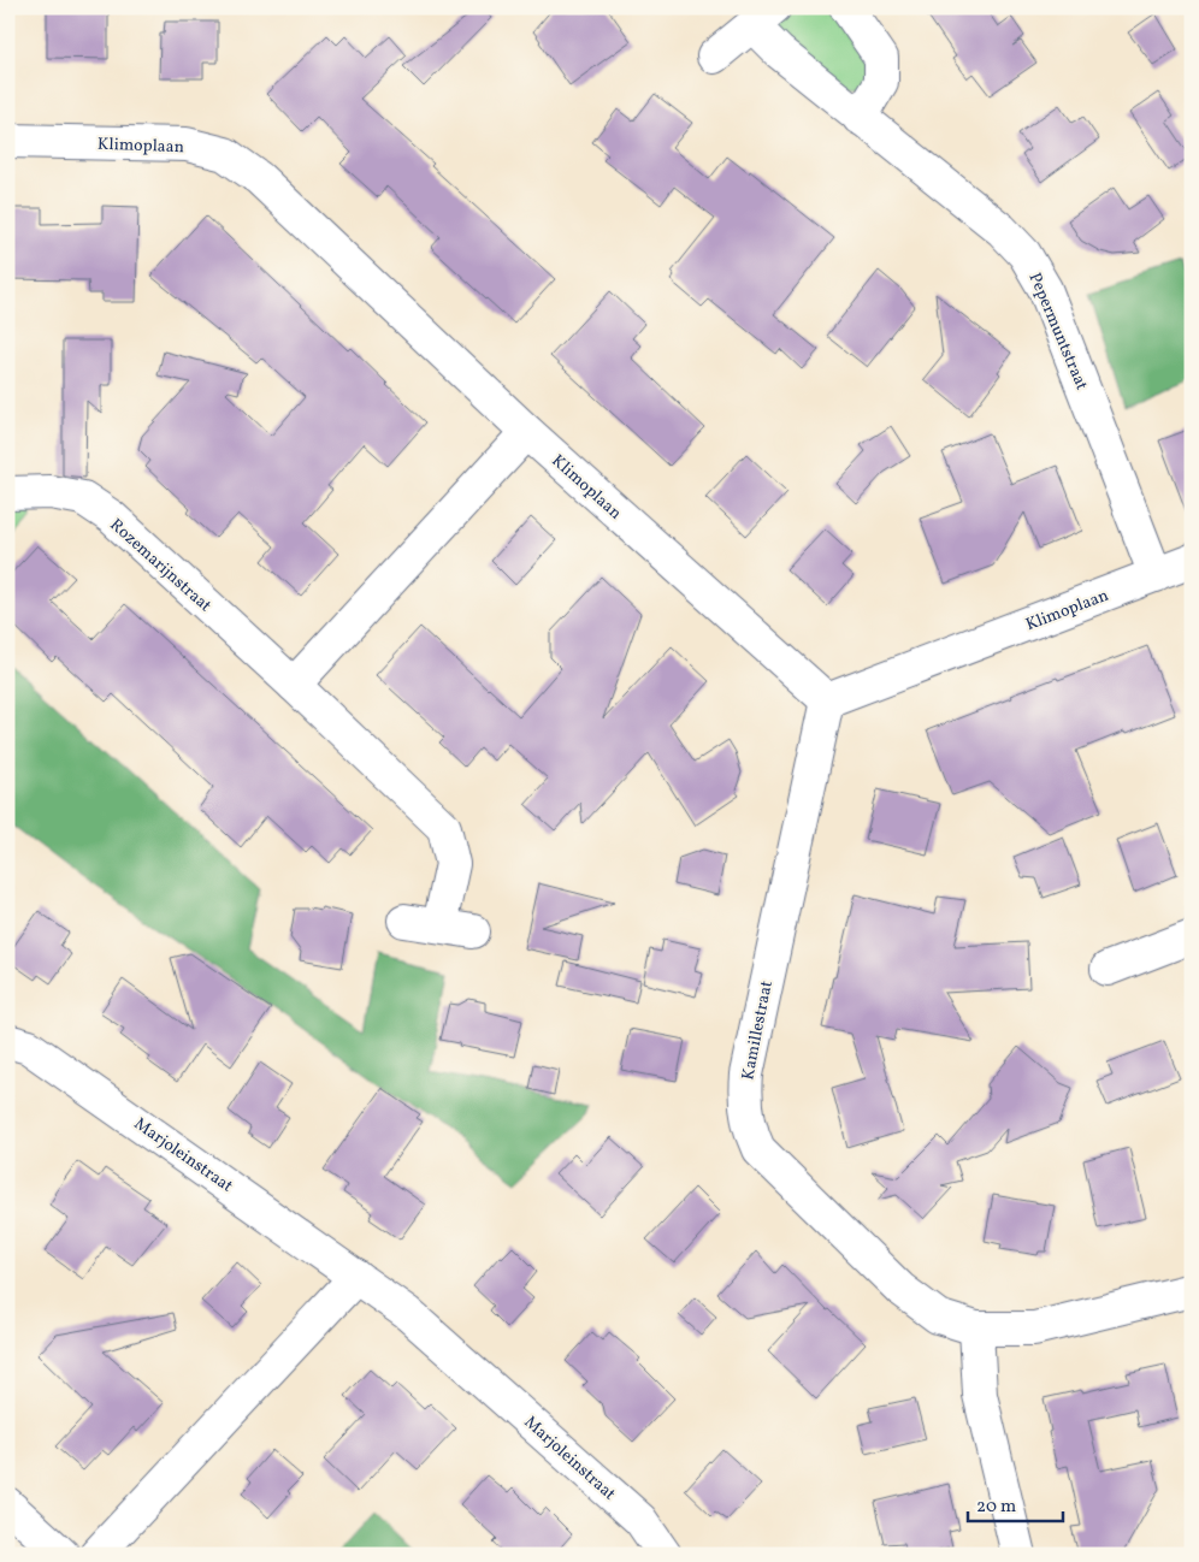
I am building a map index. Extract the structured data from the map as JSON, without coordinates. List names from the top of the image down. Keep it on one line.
{"streets":{"street":["Klimoplaan","Pepermuntstraat","Rozemarijnstraat","Kamillestraat","Marjoleinstraat"]},"crossings":[["Klimoplaan","Pepermuntstraat"],["Klimoplaan","Kamillestraat"]],"scale_bar":"20 m"}
